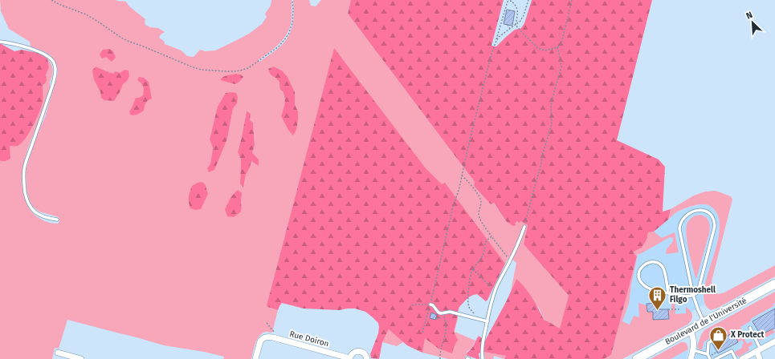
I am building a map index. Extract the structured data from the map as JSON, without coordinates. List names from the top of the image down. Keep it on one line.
{"streets":{"main road":["Boulevard de l'Université"],"street":["Rue Doiron"]},"places":{"building":["Thermoshell Filgo"],"shop":["X Protect"]},"north":"top left"}
